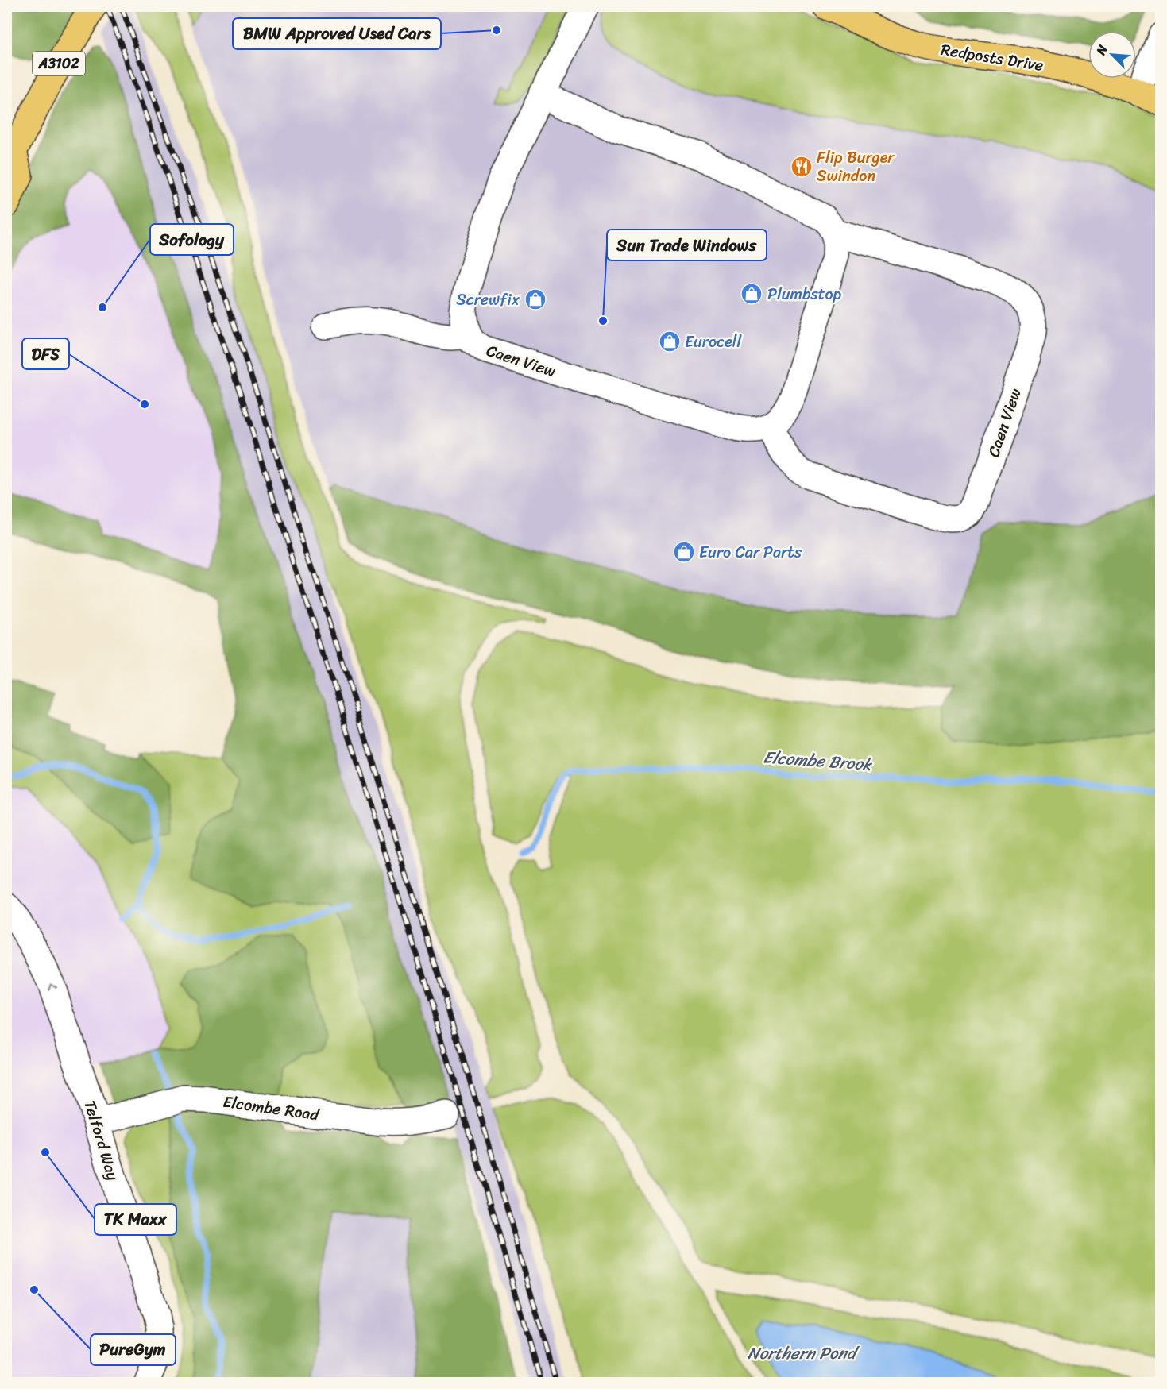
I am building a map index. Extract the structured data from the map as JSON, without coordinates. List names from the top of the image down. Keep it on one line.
{"streets":{"main road":["Redposts Drive","A3102"],"street":["Caen View","Elcombe Road","Telford Way"]},"crossings":[["Elcombe Road","Telford Way"]],"one_way":["Telford Way"],"water":["Elcombe Brook","Northern Pond"],"places":{"other":["BMW Approved Used Cars","Sofology","Sun Trade Windows","DFS","TK Maxx","PureGym"],"restaurant":["Flip Burger Swindon"],"shop":["Plumbstop","Screwfix","Eurocell","Euro Car Parts"]},"north":"top left"}
